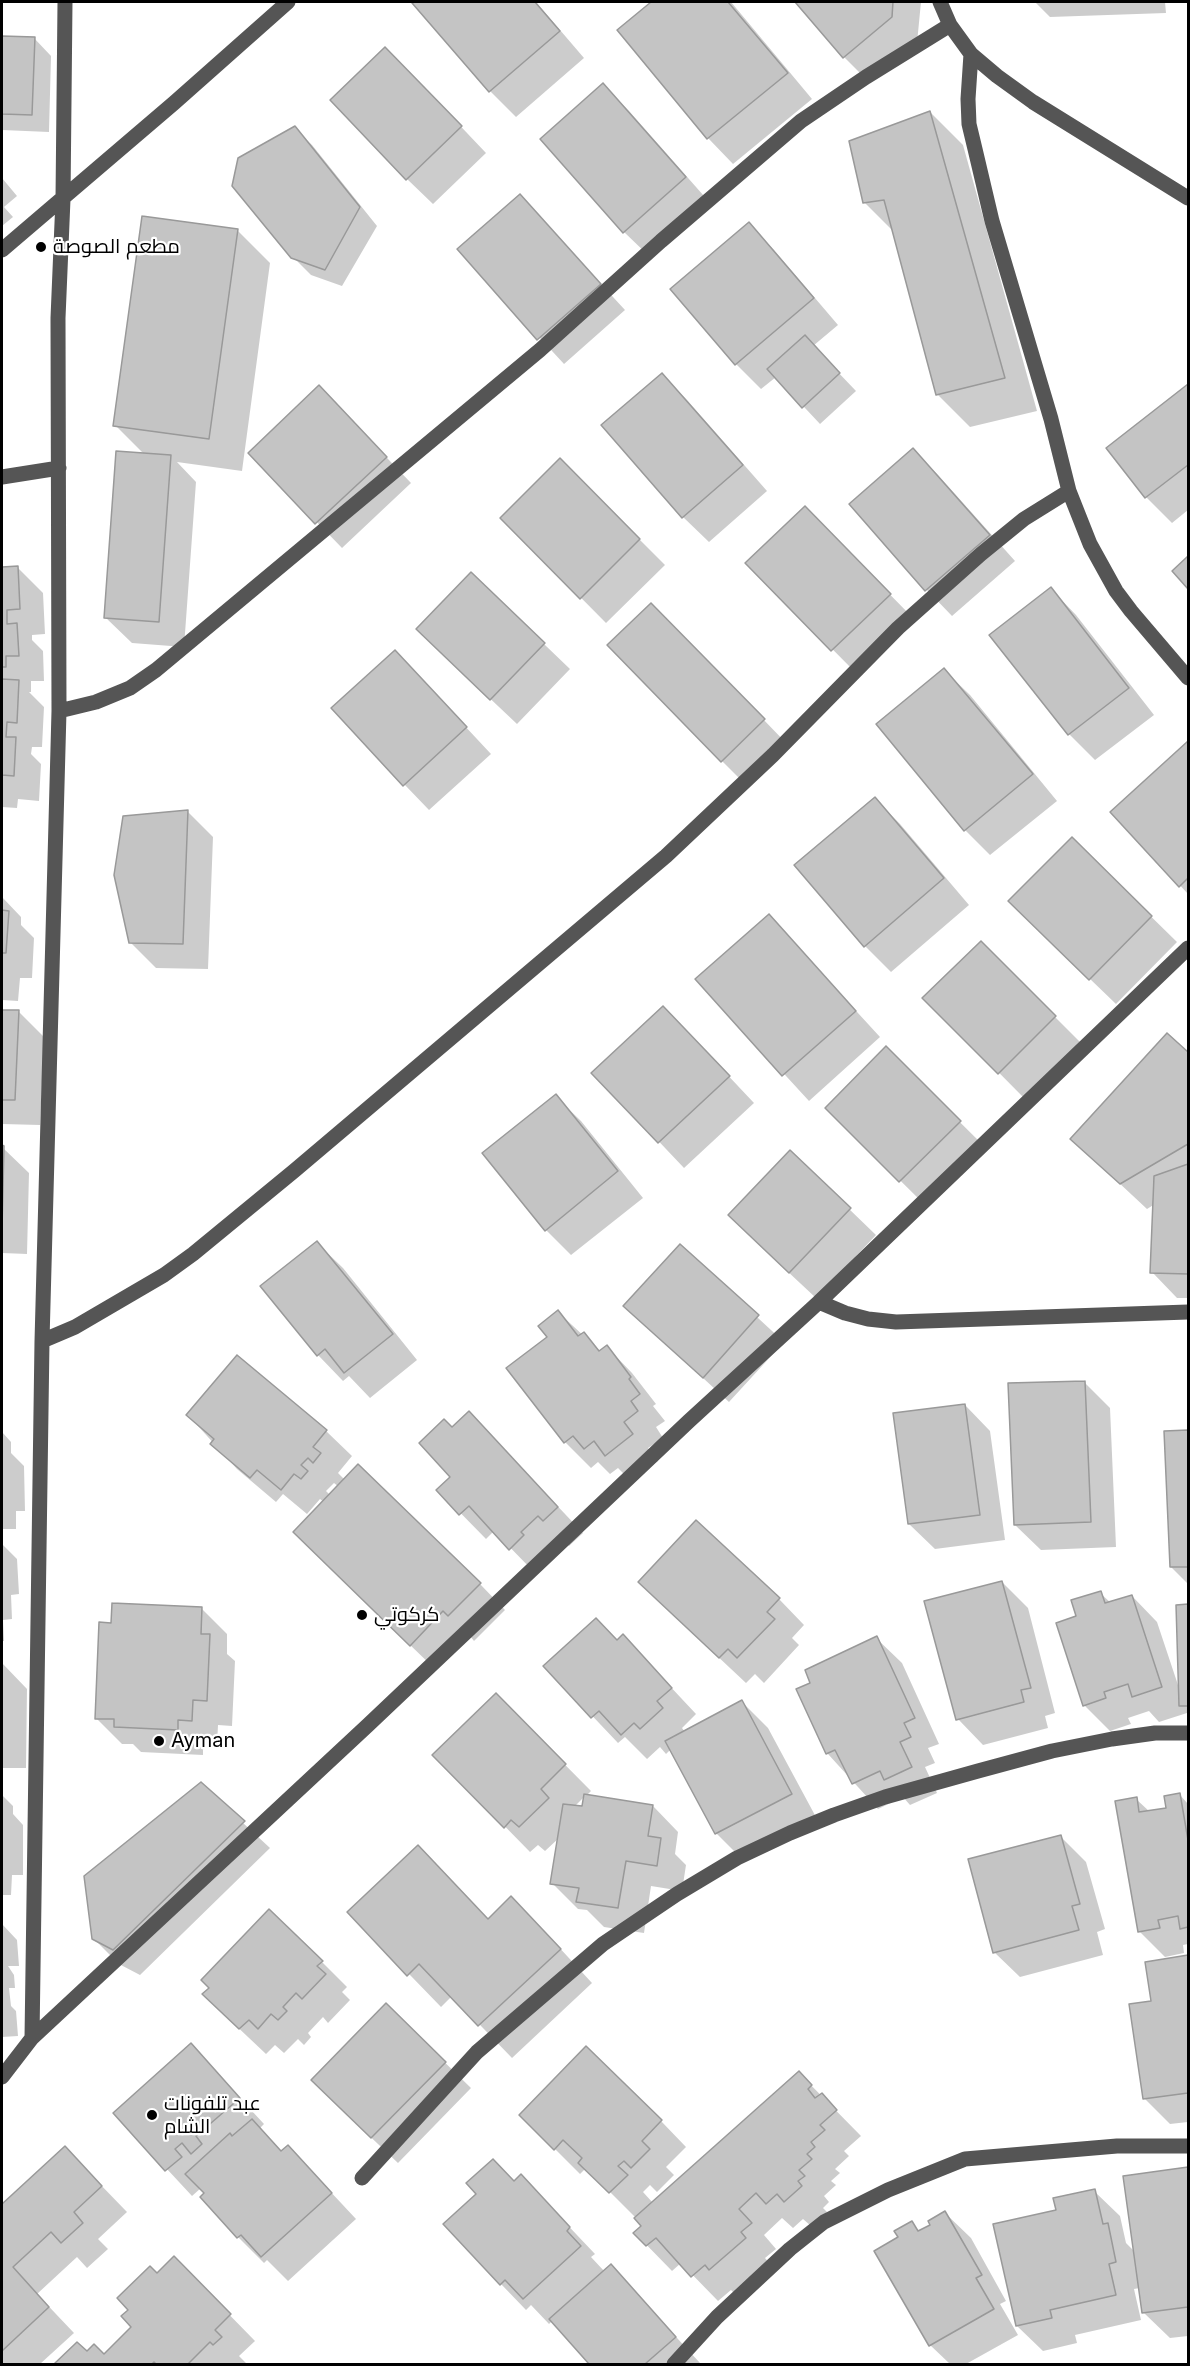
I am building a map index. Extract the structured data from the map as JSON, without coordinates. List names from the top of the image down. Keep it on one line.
{"places":["مطعم الصوصة","كركوتي","Ayman","عبد تلفونات الشام"]}
